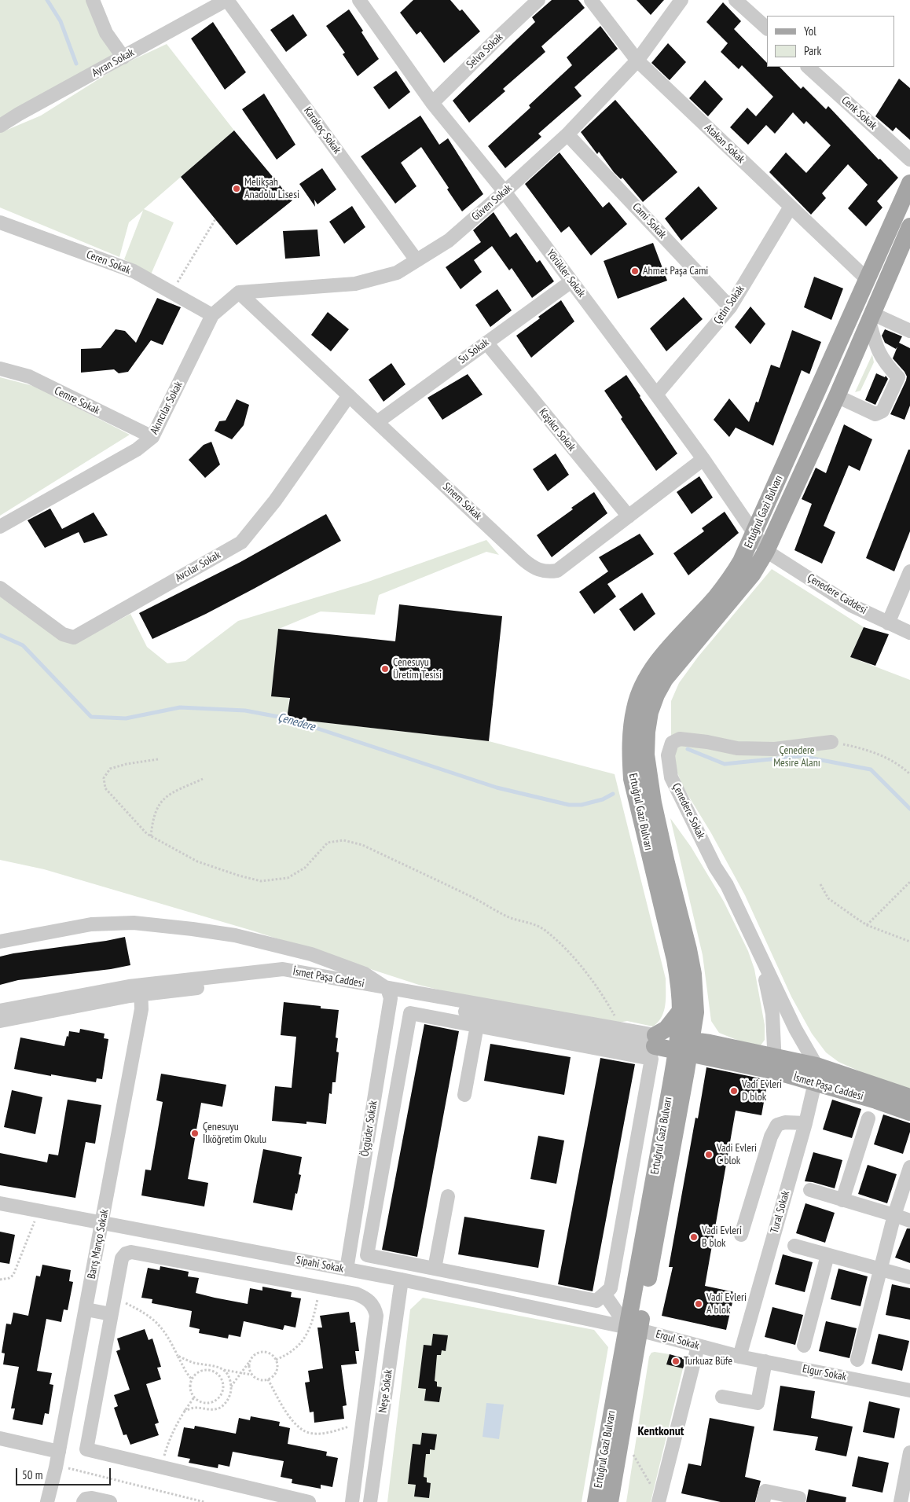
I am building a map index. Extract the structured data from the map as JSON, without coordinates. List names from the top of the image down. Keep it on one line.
{"streets":{"main road":["Ertuğrul Gazi Bulvarı","İsmet Paşa Caddesi"],"street":["Selva Sokak","Ayran Sokak","Cenk Sokak","Karakoç Sokak","Atakan Sokak","Güven Sokak","Cami Sokak","Ceren Sokak","Yörükler Sokak","Çetin Sokak","Su Sokak","Cemre Sokak","Akıncılar Sokak","Kaşıkcı Sokak","Sinem Sokak","Avcılar Sokak","Çenedere Caddesi","Çenedere Sokak","Öçgüder Sokak","Tural Sokak","Barış Manço Sokak","Sipahi Sokak","Ergul Sokak","Elgur Sokak","Neşe Sokak"]},"crossings":[["Selva Sokak","Yörükler Sokak"],["Ayran Sokak","Karakoç Sokak"],["Karakoç Sokak","Güven Sokak"],["Atakan Sokak","Güven Sokak"],["Atakan Sokak","Çetin Sokak"],["Atakan Sokak","Ertuğrul Gazi Bulvarı"],["Güven Sokak","Cami Sokak"],["Güven Sokak","Yörükler Sokak"],["Güven Sokak","Akıncılar Sokak"],["Güven Sokak","Sinem Sokak"],["Cami Sokak","Çetin Sokak"],["Ceren Sokak","Akıncılar Sokak"],["Yörükler Sokak","Çetin Sokak"],["Yörükler Sokak","Su Sokak"],["Yörükler Sokak","Sinem Sokak"],["Yörükler Sokak","Ertuğrul Gazi Bulvarı"],["Yörükler Sokak","Çenedere Caddesi"],["Su Sokak","Kaşıkcı Sokak"],["Su Sokak","Sinem Sokak"],["Cemre Sokak","Akıncılar Sokak"],["Akıncılar Sokak","Sinem Sokak"],["Kaşıkcı Sokak","Sinem Sokak"],["Sinem Sokak","Avcılar Sokak"],["Ertuğrul Gazi Bulvarı","Çenedere Caddesi"],["Ertuğrul Gazi Bulvarı","İsmet Paşa Caddesi"],["Ertuğrul Gazi Bulvarı","Sipahi Sokak"],["Ertuğrul Gazi Bulvarı","Ergul Sokak"],["Çenedere Sokak","İsmet Paşa Caddesi"],["Çenedere Sokak","Tural Sokak"],["İsmet Paşa Caddesi","Öçgüder Sokak"],["İsmet Paşa Caddesi","Tural Sokak"],["İsmet Paşa Caddesi","Barış Manço Sokak"],["Öçgüder Sokak","Sipahi Sokak"],["Tural Sokak","Ergul Sokak"],["Tural Sokak","Elgur Sokak"],["Barış Manço Sokak","Sipahi Sokak"],["Sipahi Sokak","Ergul Sokak"],["Sipahi Sokak","Neşe Sokak"],["Ergul Sokak","Elgur Sokak"]],"districts":["Kentkonut"],"water":["Çenedere"],"parks":["Çenedere Mesire Alanı"],"places":["Melikşah Anadolu Lisesi","Ahmet Paşa Cami","Çenesuyu Üretim Tesisi","Vadi Evleri D blok","Çenesuyu İlköğretim Okulu","Vadi Evleri C blok","Vadi Evleri B blok","Vadi Evleri A blok","Turkuaz Büfe"],"legend":["Yol","Park"],"scale_bar":"50 m"}
